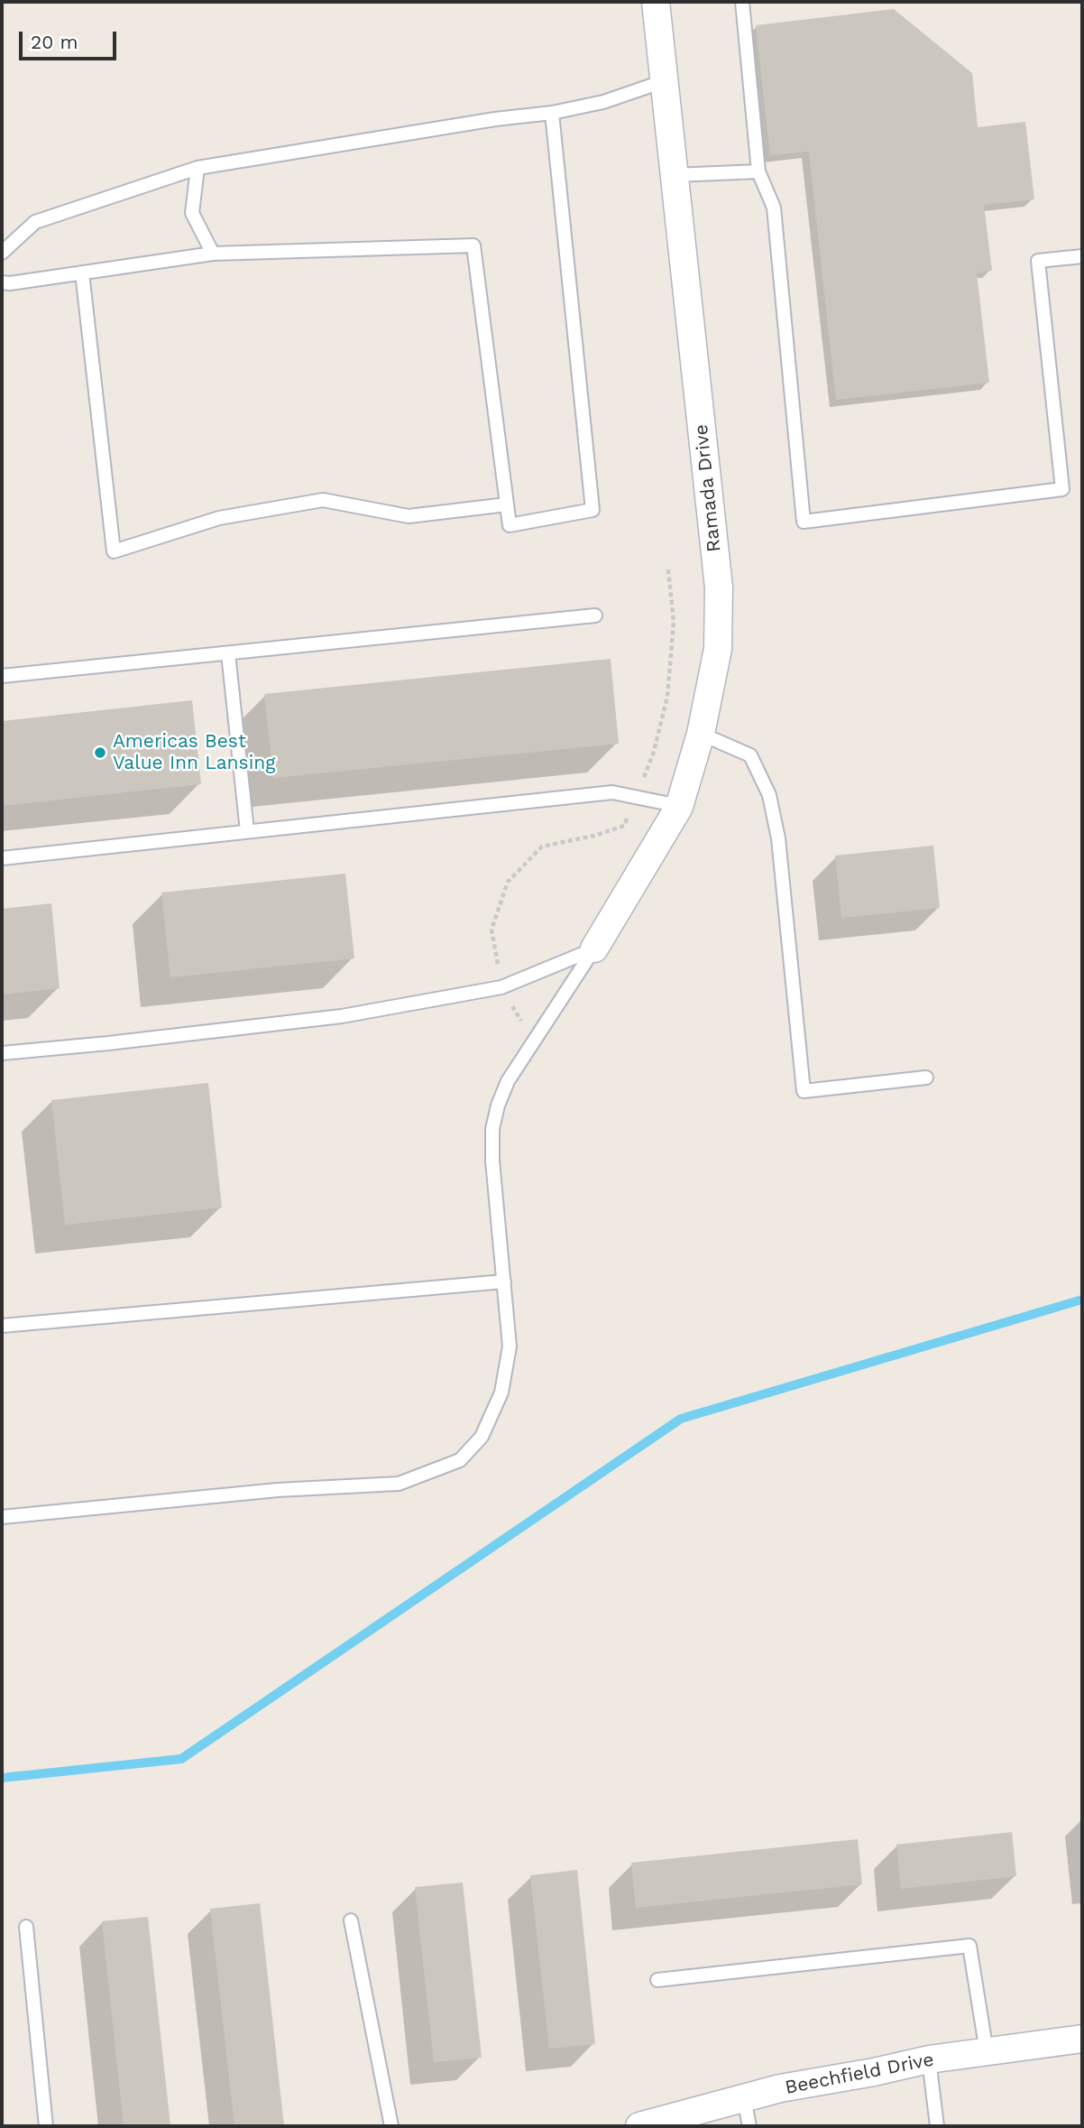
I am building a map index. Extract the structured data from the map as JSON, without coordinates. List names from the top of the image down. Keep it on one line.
{"streets":{"street":["Ramada Drive","Beechfield Drive"]},"places":["Americas Best Value Inn Lansing"],"scale_bar":"20 m"}
